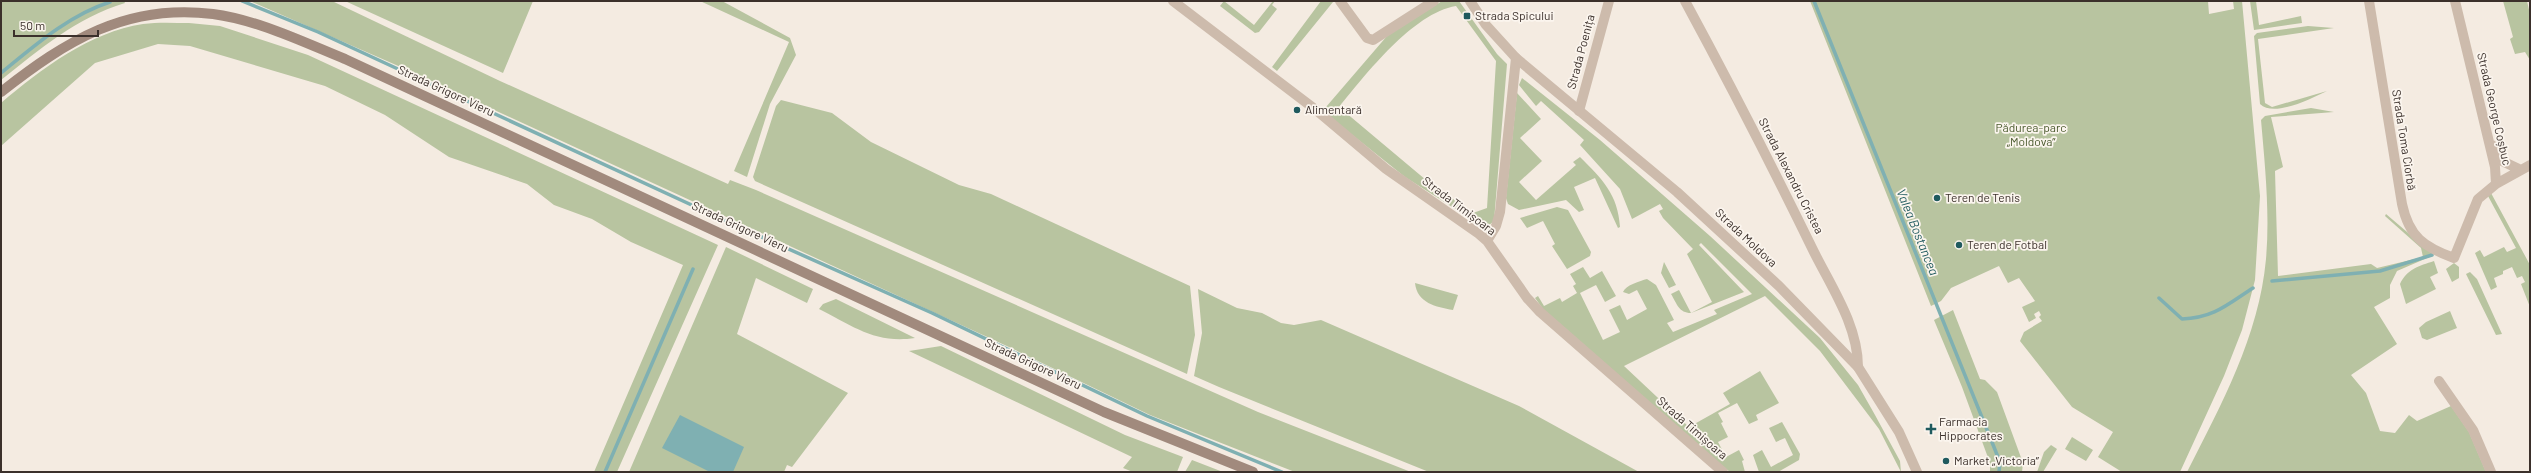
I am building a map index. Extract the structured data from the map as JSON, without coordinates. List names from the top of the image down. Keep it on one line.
{"streets":{"main road":["Strada Grigore Vieru"],"street":["Strada Poenița","Strada George Coșbuc","Strada Toma Ciorbă","Strada Alexandru Cristea","Strada Timișoara","Strada Moldova"]},"crossings":[["Strada Poenița","Strada Moldova"],["Strada George Coșbuc","Strada Toma Ciorbă"],["Strada Alexandru Cristea","Strada Moldova"]],"water":["Valea Bostancea"],"parks":["Pădurea-parc „Moldova”"],"places":{"transit":["Strada Spicului"],"other":["Alimentară","Teren de Tenis","Teren de Fotbal","Market „Victoria”"],"health":["Farmacia Hippocrates"]},"scale_bar":"50 m"}
